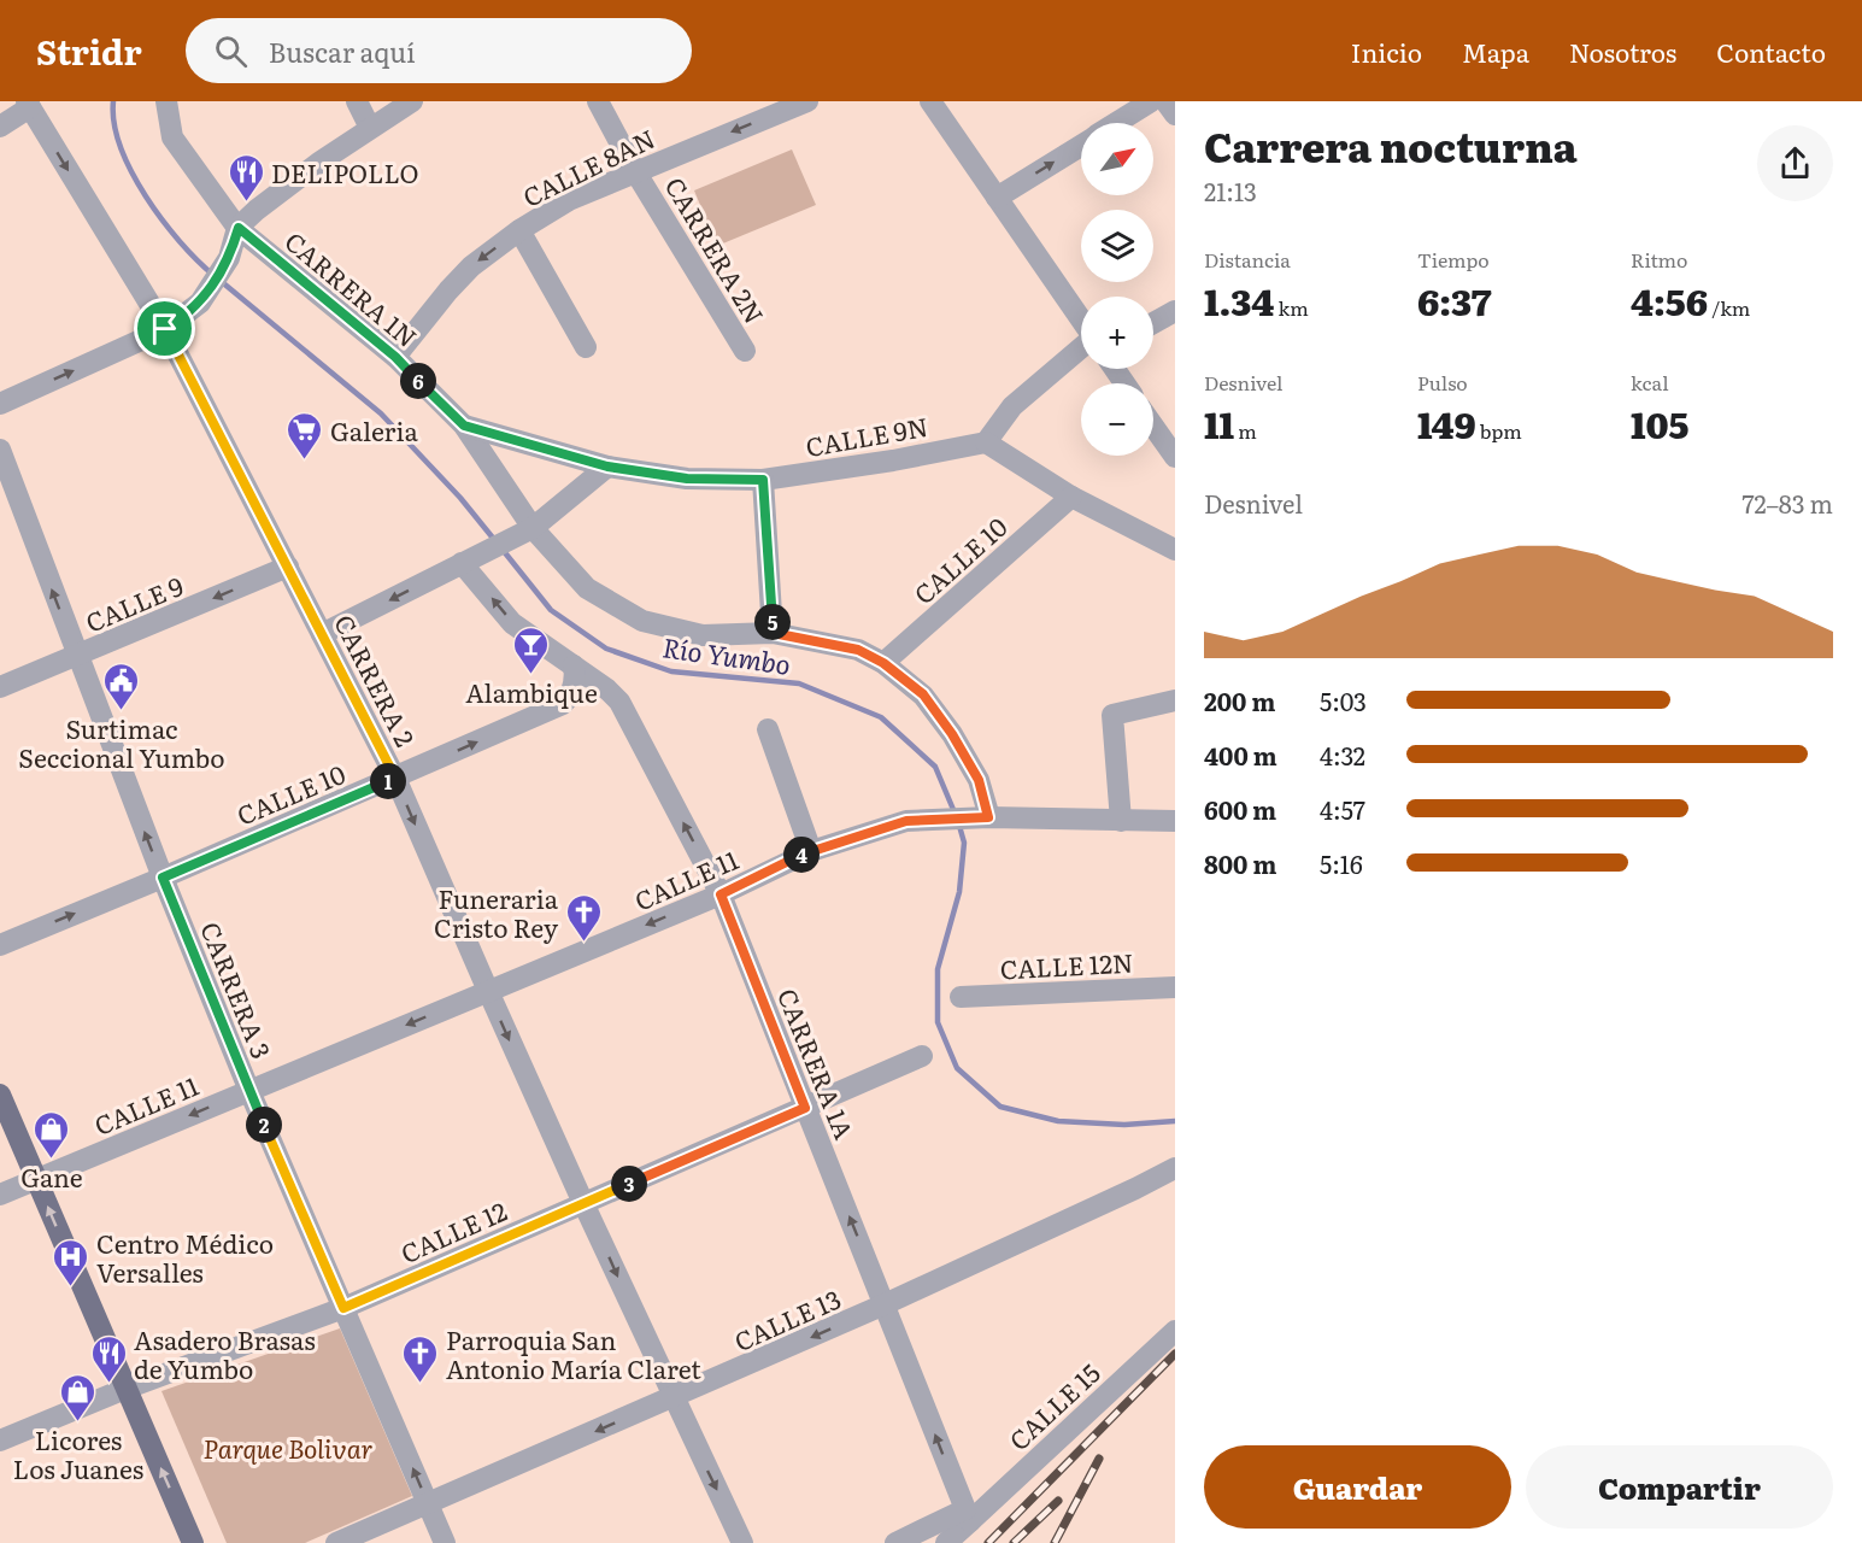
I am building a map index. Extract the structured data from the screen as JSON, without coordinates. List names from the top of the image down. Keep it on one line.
{"streets":{"street":["CALLE 8AN","CARRERA 2N","CARRERA 1N","CALLE 9N","CALLE 10","CALLE 9","CARRERA 2","CALLE 11","CALLE 12N","CARRERA 3","CARRERA 1A","CALLE 12","CALLE 13","CALLE 15"]},"crossings":[["CALLE 8AN","CARRERA 2N"],["CALLE 8AN","CARRERA 1N"],["CARRERA 1N","CALLE 9N"],["CARRERA 1N","CALLE 10"],["CARRERA 1N","CALLE 11"],["CALLE 10","CARRERA 2"],["CALLE 10","CARRERA 3"],["CALLE 10","CARRERA 1A"],["CALLE 9","CARRERA 2"],["CALLE 9","CARRERA 3"],["CARRERA 2","CALLE 11"],["CARRERA 2","CALLE 12"],["CARRERA 2","CALLE 13"],["CALLE 11","CARRERA 3"],["CALLE 11","CARRERA 1A"],["CARRERA 3","CALLE 12"],["CARRERA 3","CALLE 13"],["CARRERA 1A","CALLE 12"],["CARRERA 1A","CALLE 13"],["CARRERA 1A","CALLE 15"]],"one_way":["CALLE 10","CALLE 9","CARRERA 2","CALLE 11","CARRERA 3","CARRERA 1A","CALLE 13"],"water":["Río Yumbo"],"parks":["Parque Bolivar"],"places":{"restaurant":["DELIPOLLO","Asadero Brasas de Yumbo"],"supermarket":["Galeria"],"bar":["Alambique"],"public building":["Surtimac Seccional Yumbo"],"church":["Funeraria Cristo Rey","Parroquia San Antonio María Claret"],"shop":["Gane","Licores Los Juanes"],"hospital":["Centro Médico Versalles"]},"north":"top right","page":{"header":"Stridr","search":"Buscar aquí","nav":["Inicio","Mapa","Nosotros","Contacto"],"heading":["Carrera nocturna","21:13"],"map_buttons":["+","−"],"stats":[["Distancia","1.34 km"],["Tiempo","6:37"],["Ritmo","4:56 /km"],["Desnivel","11 m"],["Pulso","149 bpm"],["kcal","105"]],"pins":["6","5","1","4","2","3"],"chart":["Desnivel","72–83 m"],"list":[{"name":"200 m","note":"5:03"},{"name":"400 m","note":"4:32"},{"name":"600 m","note":"4:57"},{"name":"800 m","note":"5:16"}],"buttons":["Guardar","Compartir"]}}
